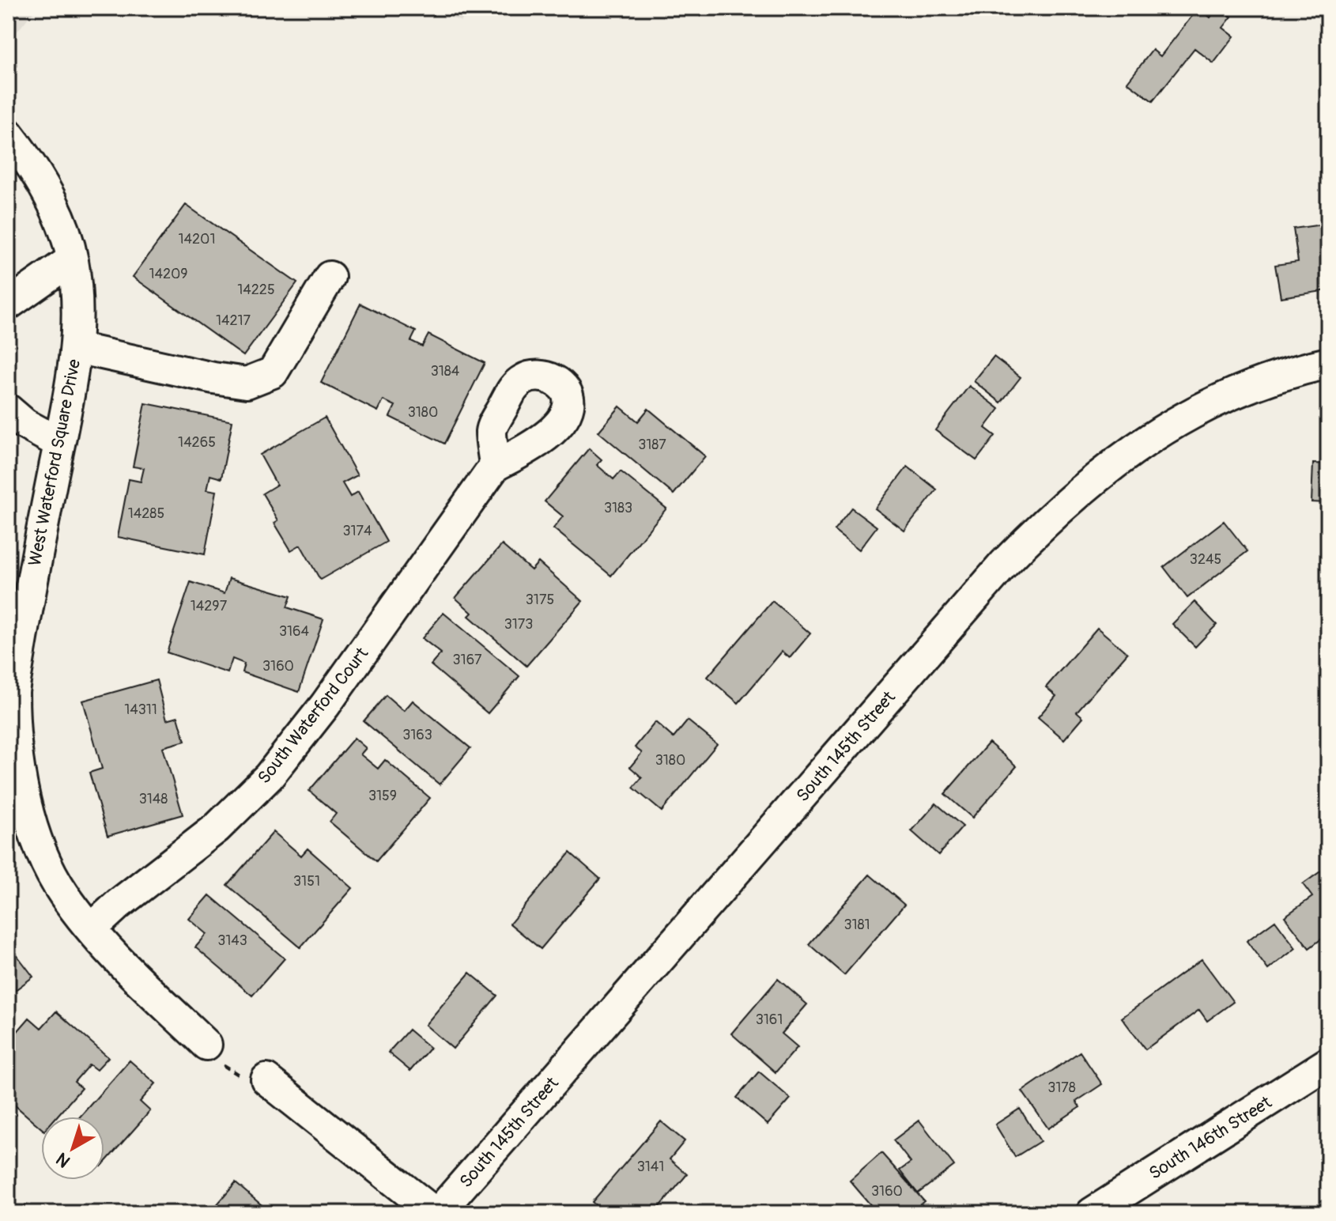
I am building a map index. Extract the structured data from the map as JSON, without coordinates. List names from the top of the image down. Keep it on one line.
{"streets":{"street":["West Waterford Square Drive","South Waterford Court","South 145th Street","South 146th Street"]},"crossings":[["West Waterford Square Drive","South Waterford Court"]],"house_numbers":["14201","14209","14225","14217","3184","3180","14265","3187","3183","14285","3174","3245","3175","14297","3173","3164","3167","3160","14311","3163","3180","3159","3148","3151","3181","3143","3161","3178","3141","3160"],"north":"bottom left"}
